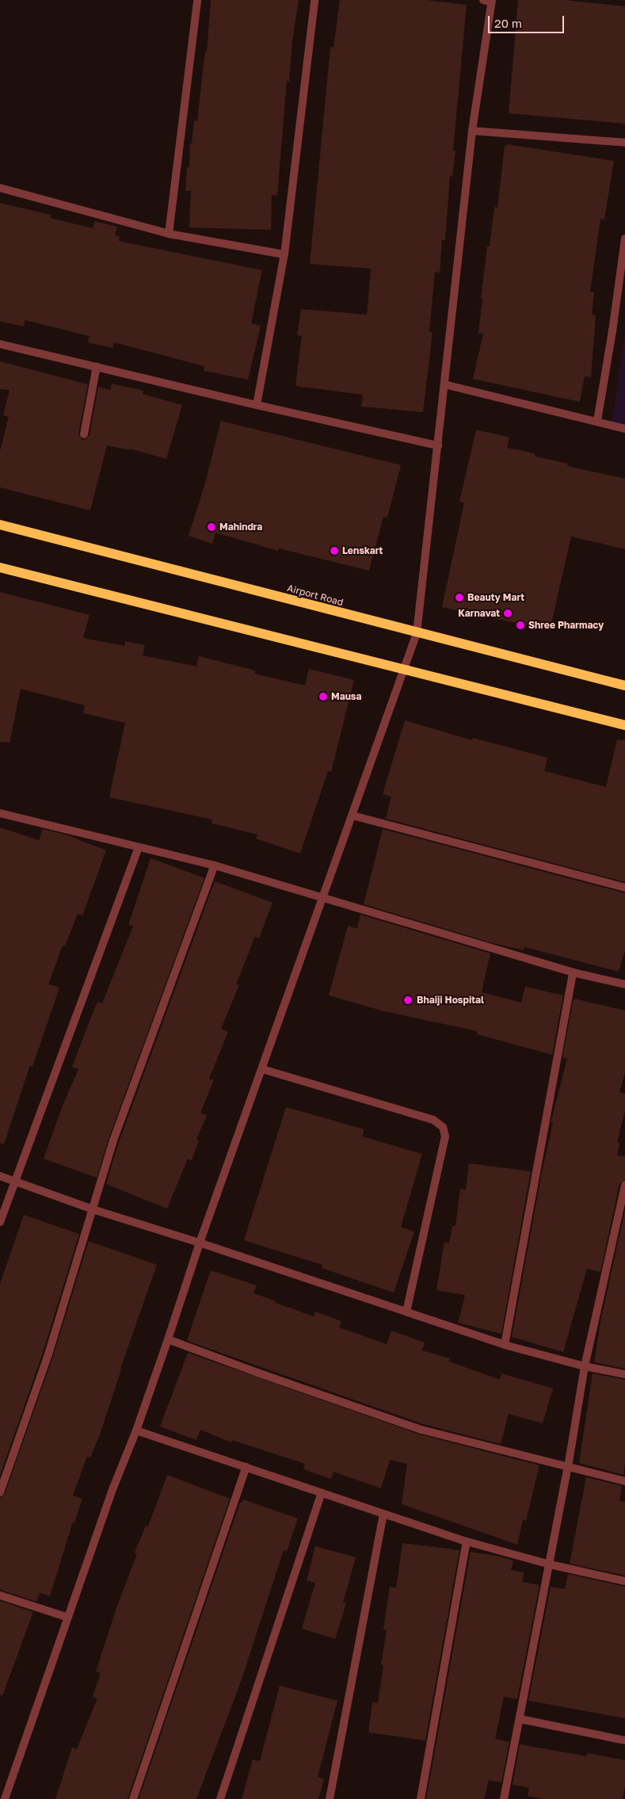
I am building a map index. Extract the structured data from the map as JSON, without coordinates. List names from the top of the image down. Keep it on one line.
{"streets":{"main road":["Airport Road"]},"places":["Mahindra","Lenskart","Beauty Mart","Karnavat","Shree Pharmacy","Mausa","Bhaiji Hospital"],"scale_bar":"20 m"}
